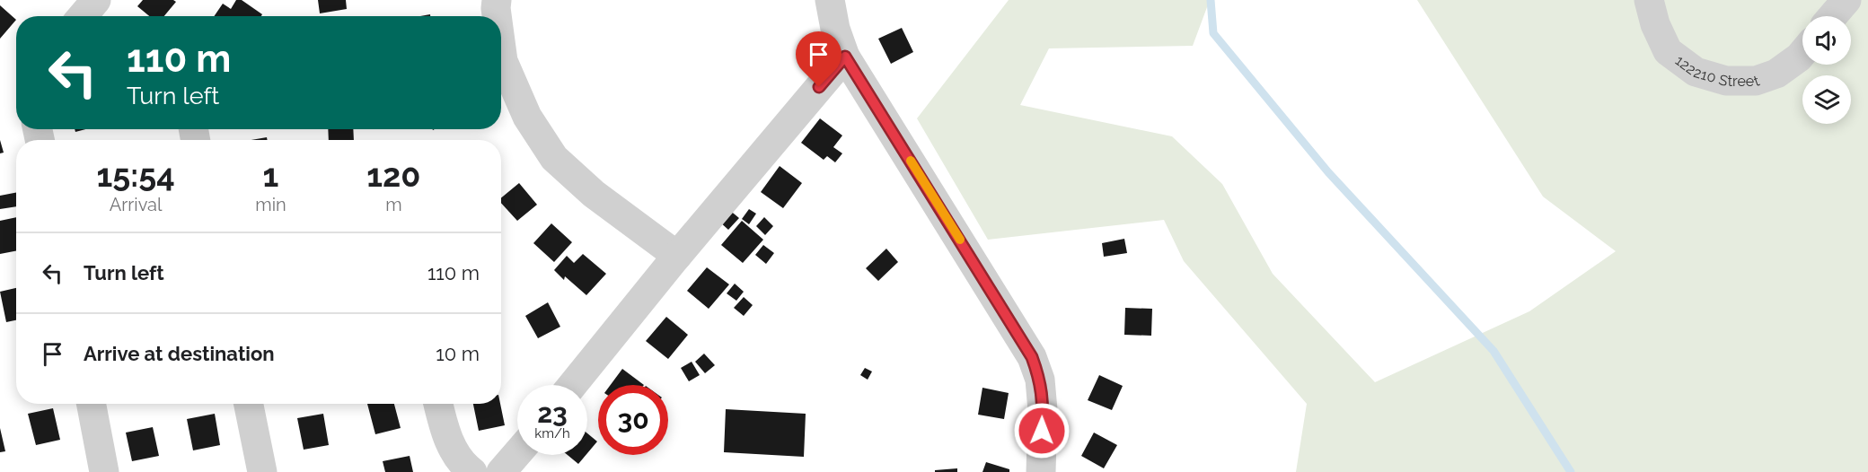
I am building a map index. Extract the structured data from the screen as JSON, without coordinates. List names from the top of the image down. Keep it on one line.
{"streets":{"street":["122210 Street"]},"page":{"turn":["110 m","Turn left"],"eta":["15:54","Arrival","1","min","120","m"],"list":[{"name":"Turn left","value":"110 m"},{"name":"Arrive at destination","value":"10 m"}],"speed":"23 km/h","limit":"30"}}
